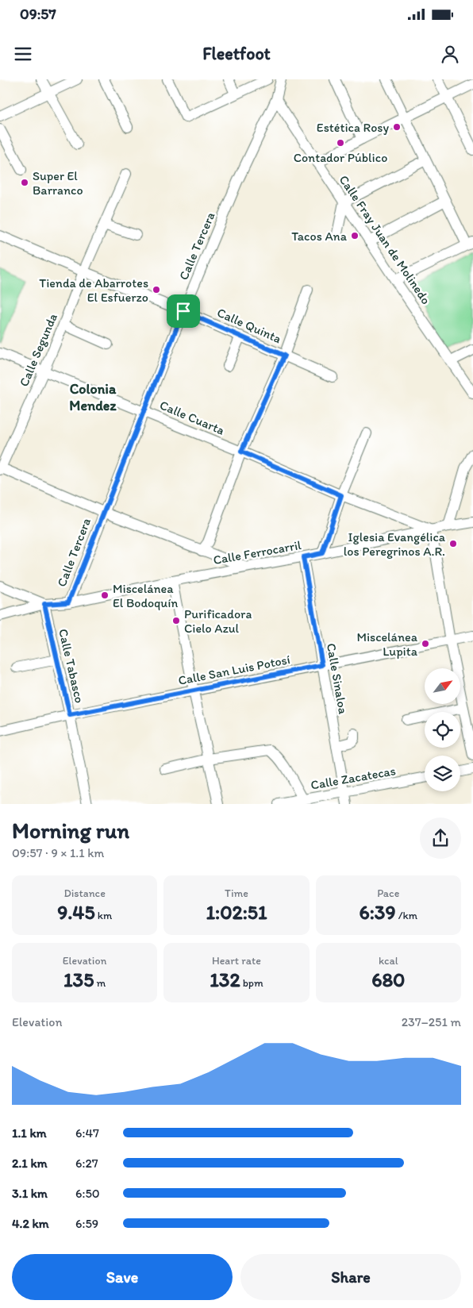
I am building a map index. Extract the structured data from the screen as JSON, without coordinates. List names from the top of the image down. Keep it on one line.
{"streets":{"street":["Calle Fray Juan de Molinedo","Calle Tercera","Calle Quinta","Calle Segunda","Calle Cuarta","Calle Ferrocarril","Calle Tabasco","Calle San Luis Potosí","Calle Sinaloa","Calle Zacatecas"]},"crossings":[["Calle Fray Juan de Molinedo","Calle Tercera"],["Calle Tercera","Calle Quinta"],["Calle Tercera","Calle Segunda"],["Calle Tercera","Calle Cuarta"],["Calle Tercera","Calle Ferrocarril"],["Calle Quinta","Calle Segunda"],["Calle Segunda","Calle Cuarta"],["Calle Cuarta","Calle Ferrocarril"],["Calle Ferrocarril","Calle Sinaloa"],["Calle Tabasco","Calle San Luis Potosí"],["Calle San Luis Potosí","Calle Sinaloa"],["Calle Sinaloa","Calle Zacatecas"]],"districts":["Colonia Mendez"],"places":["Estética Rosy","Contador Público","Super El Barranco","Tacos Ana","Tienda de Abarrotes El Esfuerzo","Iglesia Evangélica los Peregrinos A.R.","Miscelánea El Bodoquín","Purificadora Cielo Azul","Miscelánea Lupita"],"north":"top right","page":{"status":"09:57","header":"Fleetfoot","heading":["Morning run","09:57 · 9 × 1.1 km"],"stats":[["Distance","9.45 km"],["Time","1:02:51"],["Pace","6:39 /km"],["Elevation","135 m"],["Heart rate","132 bpm"],["kcal","680"]],"chart":["Elevation","237–251 m"],"list":[{"name":"1.1 km","note":"6:47"},{"name":"2.1 km","note":"6:27"},{"name":"3.1 km","note":"6:50"},{"name":"4.2 km","note":"6:59"}],"buttons":["Save","Share"]}}
